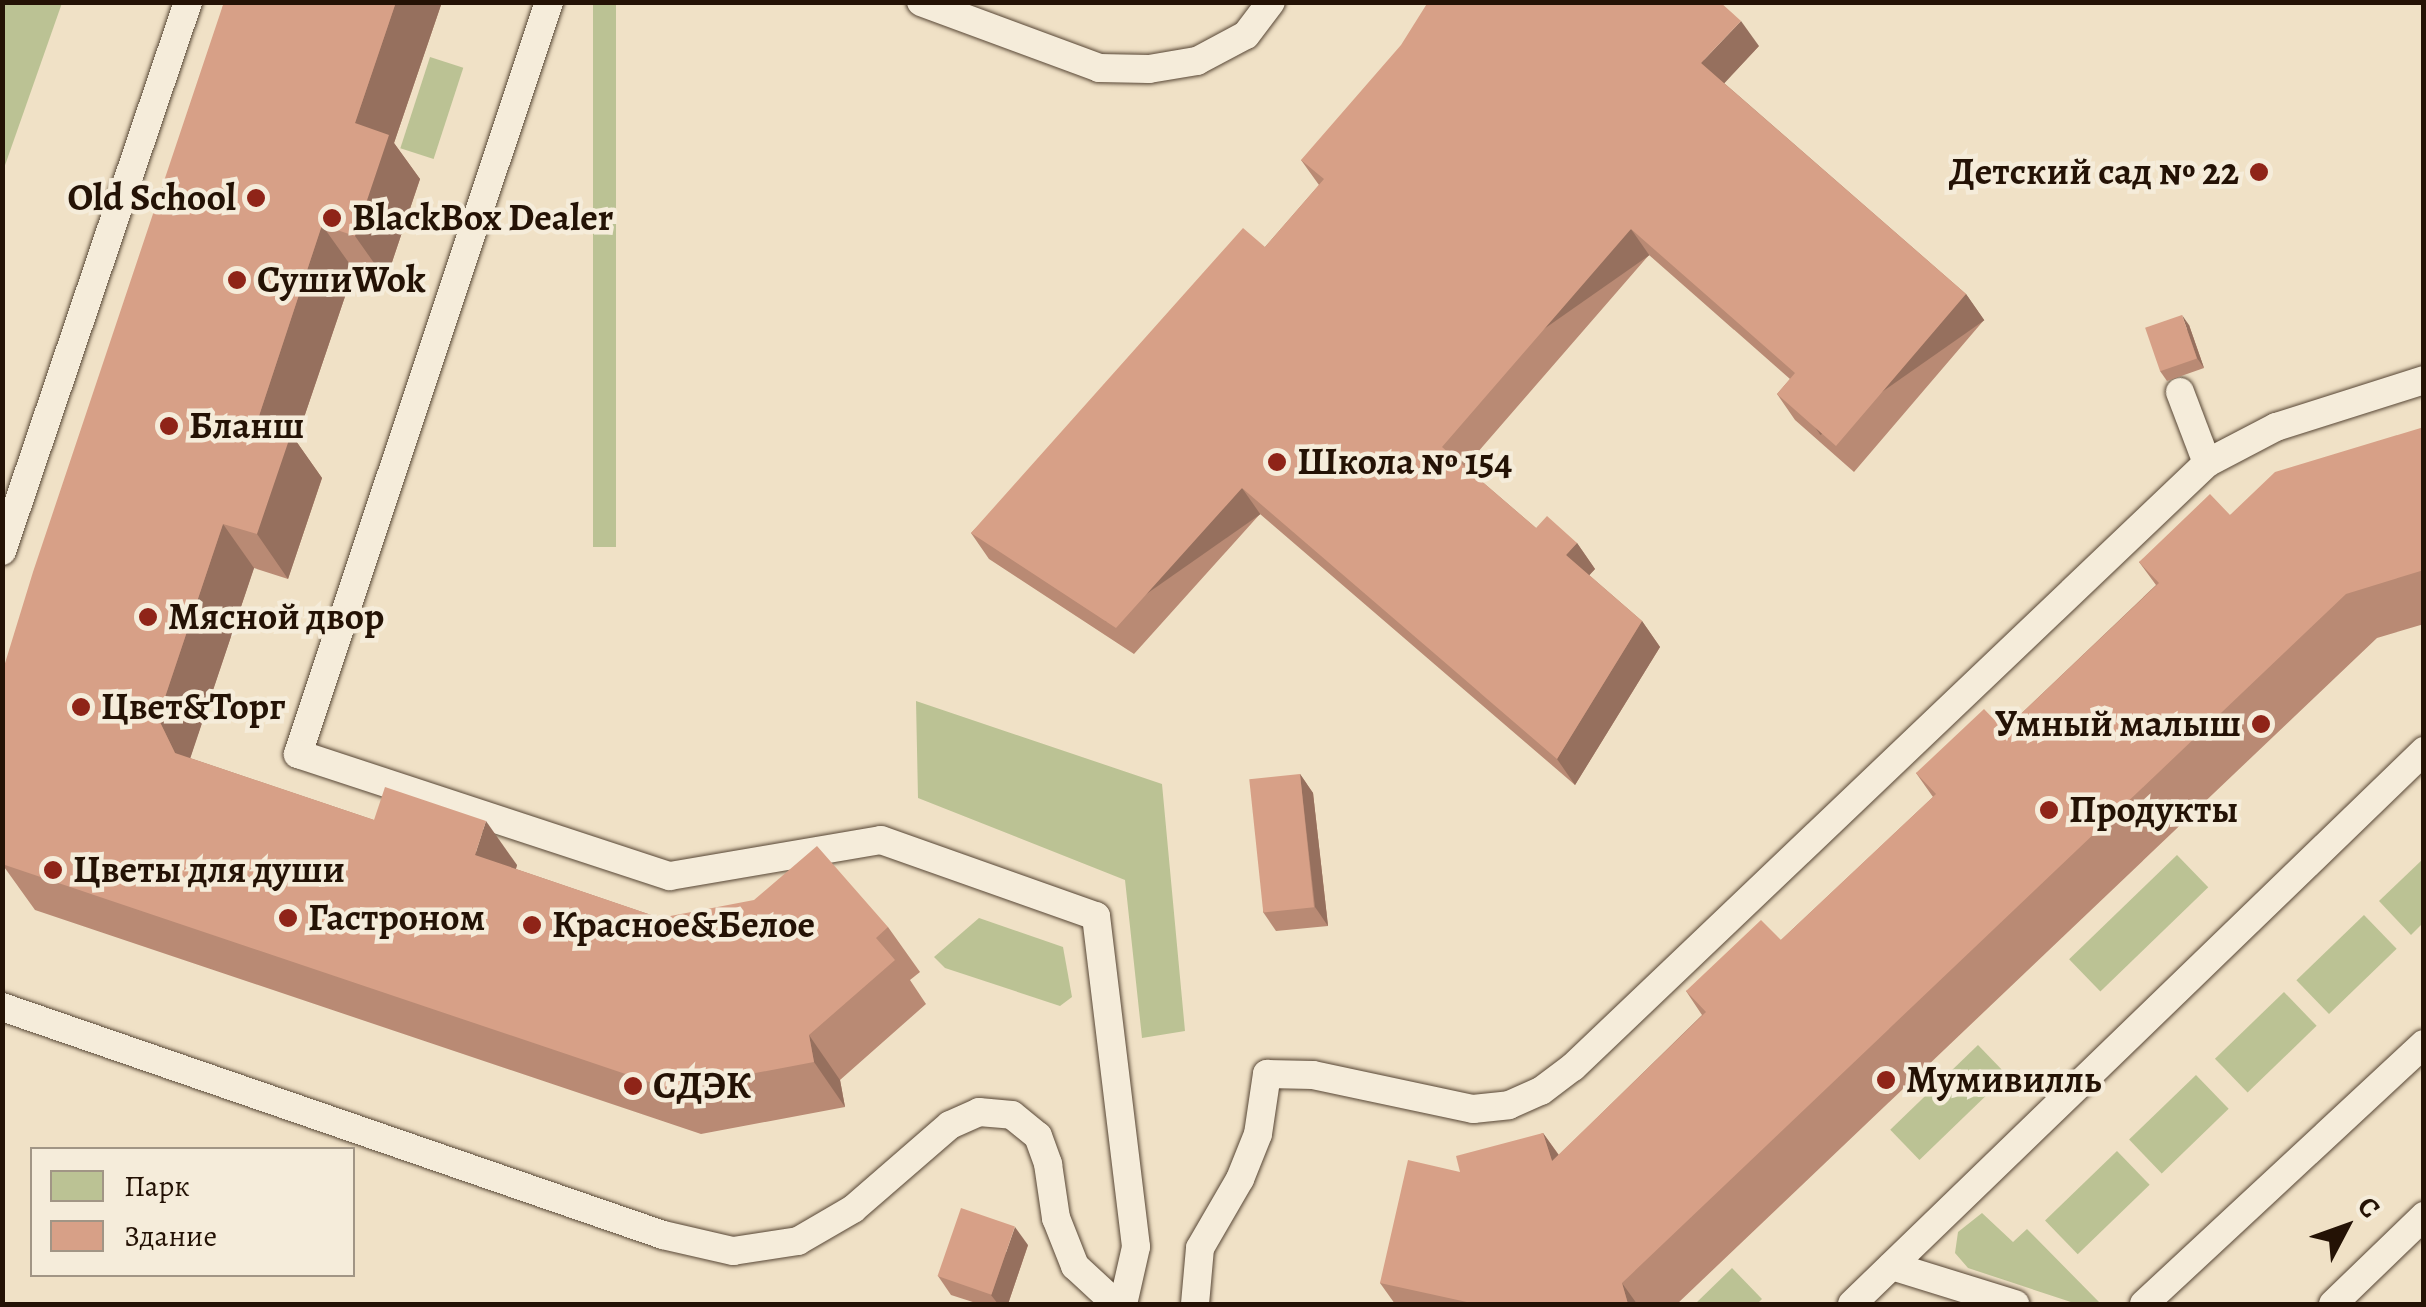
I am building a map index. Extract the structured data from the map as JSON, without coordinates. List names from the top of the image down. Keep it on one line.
{"places":["Детский сад № 22","Old School","BlackBox Dealer","СушиWok","Бланш","Школа № 154","Мясной двор","Цвет&Торг","Умный малыш","Продукты","Цветы для души","Гастроном","Красное&Белое","Мумивилль","СДЭК"],"legend":["Парк","Здание"],"north":"top right"}
